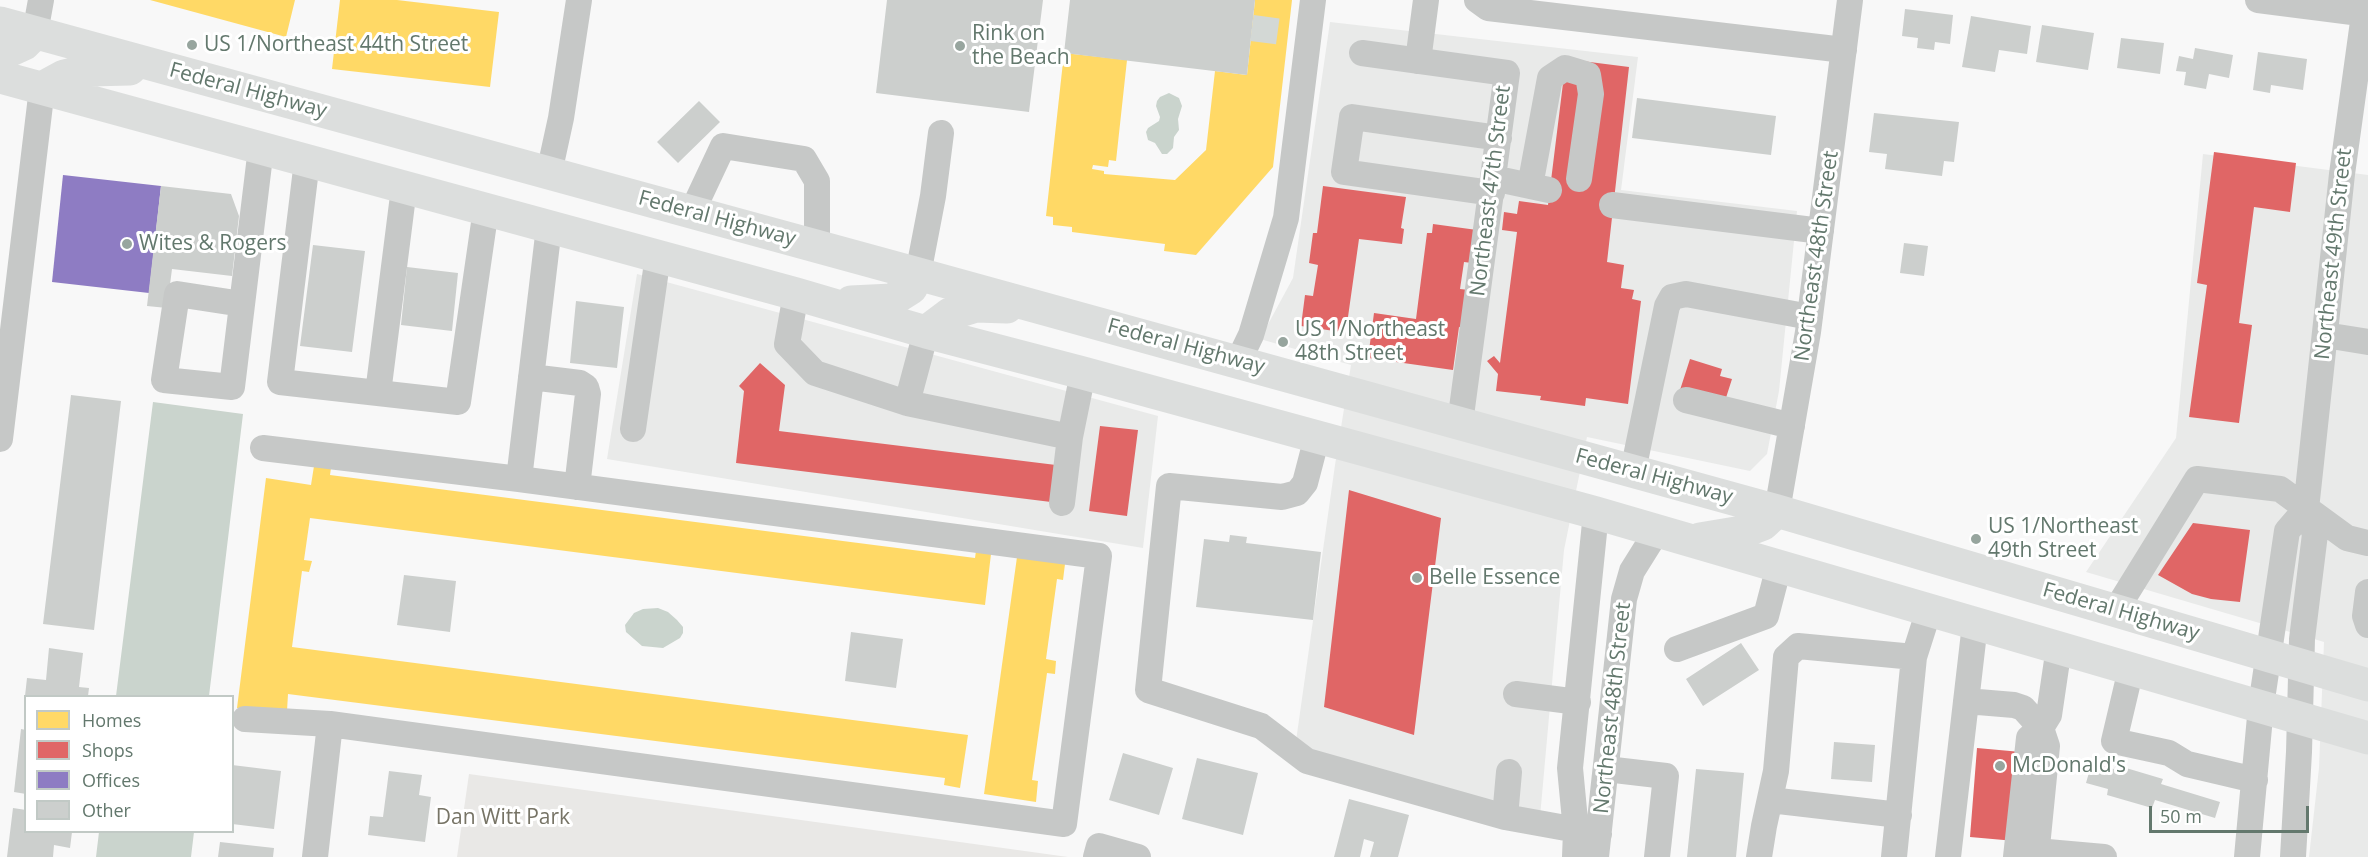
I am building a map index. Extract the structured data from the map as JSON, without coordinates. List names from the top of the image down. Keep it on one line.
{"streets":{"main road":["Federal Highway"],"street":["Northeast 47th Street","Northeast 49th Street","Northeast 48th Street"]},"crossings":[["Federal Highway","Northeast 47th Street"],["Federal Highway","Northeast 49th Street"],["Federal Highway","Northeast 48th Street"]],"parks":["Dan Witt Park"],"places":["US 1/Northeast 44th Street","Rink on the Beach","Wites & Rogers","US 1/Northeast 48th Street","US 1/Northeast 49th Street","Belle Essence","McDonald's"],"legend":["Homes","Shops","Offices","Other"],"scale_bar":"50 m"}
